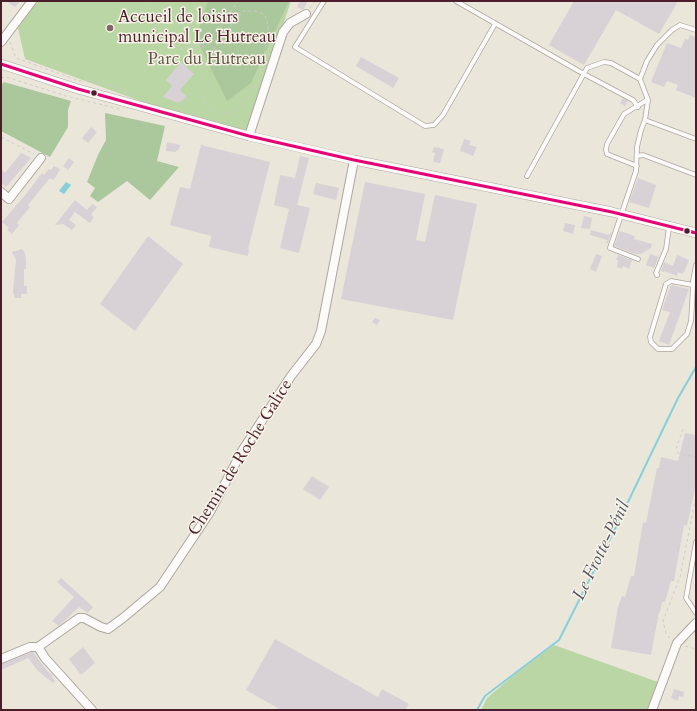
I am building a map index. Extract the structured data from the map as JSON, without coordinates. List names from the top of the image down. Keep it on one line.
{"streets":{"street":["Chemin de Roche Galice"]},"water":["Le Frotte-Pénil"],"parks":["Parc du Hutreau"],"places":["Accueil de loisirs municipal Le Hutreau"]}
